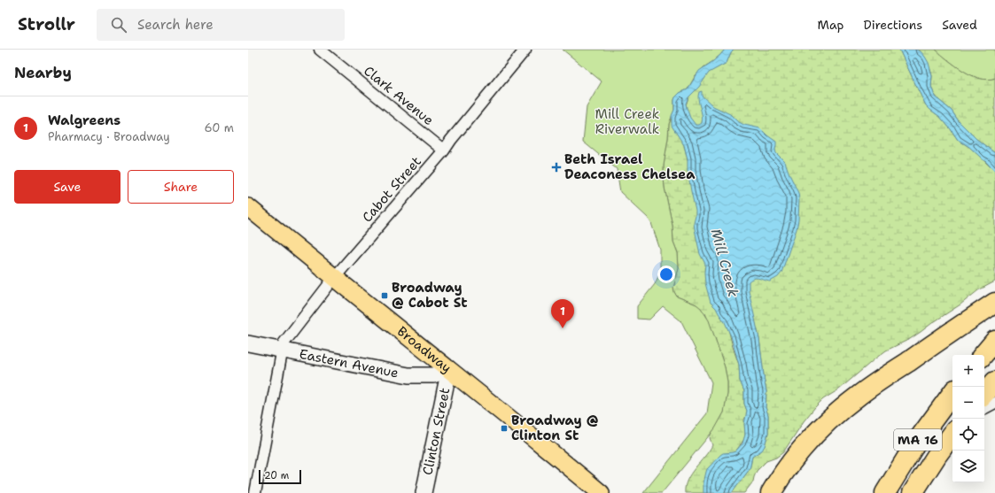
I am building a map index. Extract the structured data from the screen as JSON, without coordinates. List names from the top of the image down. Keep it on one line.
{"streets":{"highway":["MA 16"],"main road":["Broadway","Eastern Avenue","Clinton Street"],"street":["Clark Avenue","Cabot Street"]},"crossings":[["Clark Avenue","Cabot Street"],["Cabot Street","Broadway"],["Cabot Street","Eastern Avenue"],["Broadway","Eastern Avenue"],["Broadway","Clinton Street"],["Eastern Avenue","Clinton Street"]],"water":["Mill Creek"],"parks":["Mill Creek Riverwalk"],"places":{"health":["Beth Israel Deaconess Chelsea"],"transit":["Broadway @ Cabot St","Broadway @ Clinton St"]},"scale_bar":"20 m","page":{"header":"Strollr","search":"Search here","nav":["Map","Directions","Saved"],"heading":"Nearby","list":[{"mark":"1","name":"Walgreens","note":"Pharmacy · Broadway","value":"60 m"}],"buttons":["Save","Share"],"pins":"1","map_buttons":["+","−"],"scale":"20 m"}}
